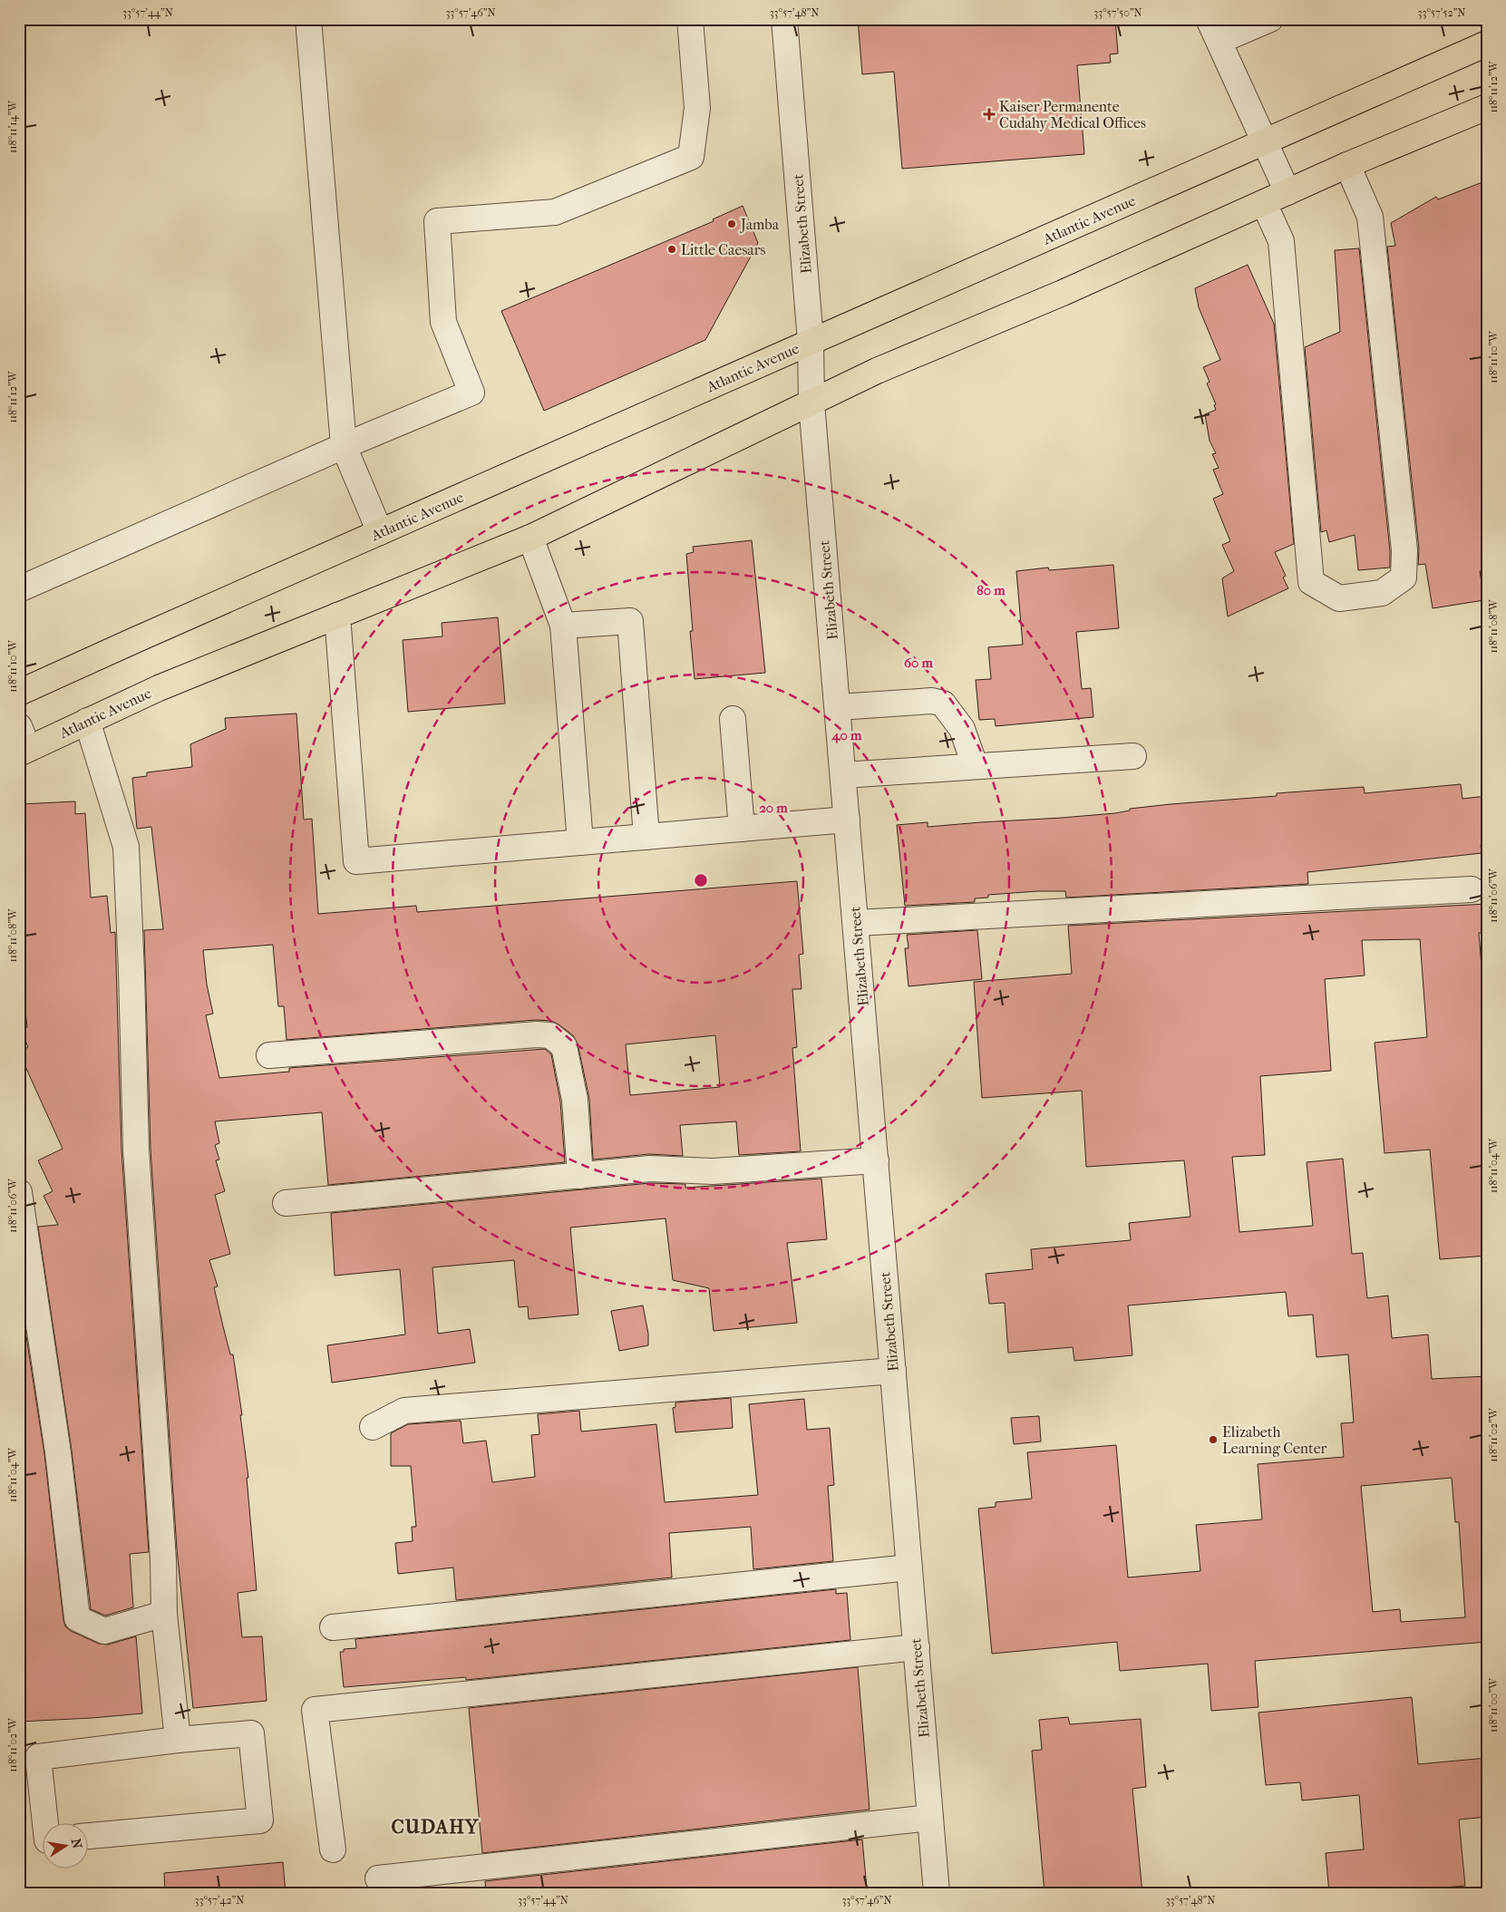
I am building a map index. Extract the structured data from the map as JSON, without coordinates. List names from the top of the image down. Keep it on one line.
{"streets":{"main road":["Atlantic Avenue"],"street":["Elizabeth Street"]},"crossings":[["Atlantic Avenue","Elizabeth Street"]],"districts":["CUDAHY"],"places":{"health":["Kaiser Permanente Cudahy Medical Offices"],"other":["Jamba","Little Caesars","Elizabeth Learning Center"]},"north":"right","coordinates":["33°57'44\"N","33°57'46\"N","33°57'48\"N","33°57'50\"N","33°57'52\"N","118°11'12\"W","118°11'14\"W","118°11'10\"W","118°11'08\"W","118°11'06\"W","118°11'04\"W","118°11'02\"W","118°11'00\"W","33°57'42\"N"],"rings":["80 m","60 m","40 m","20 m"]}
